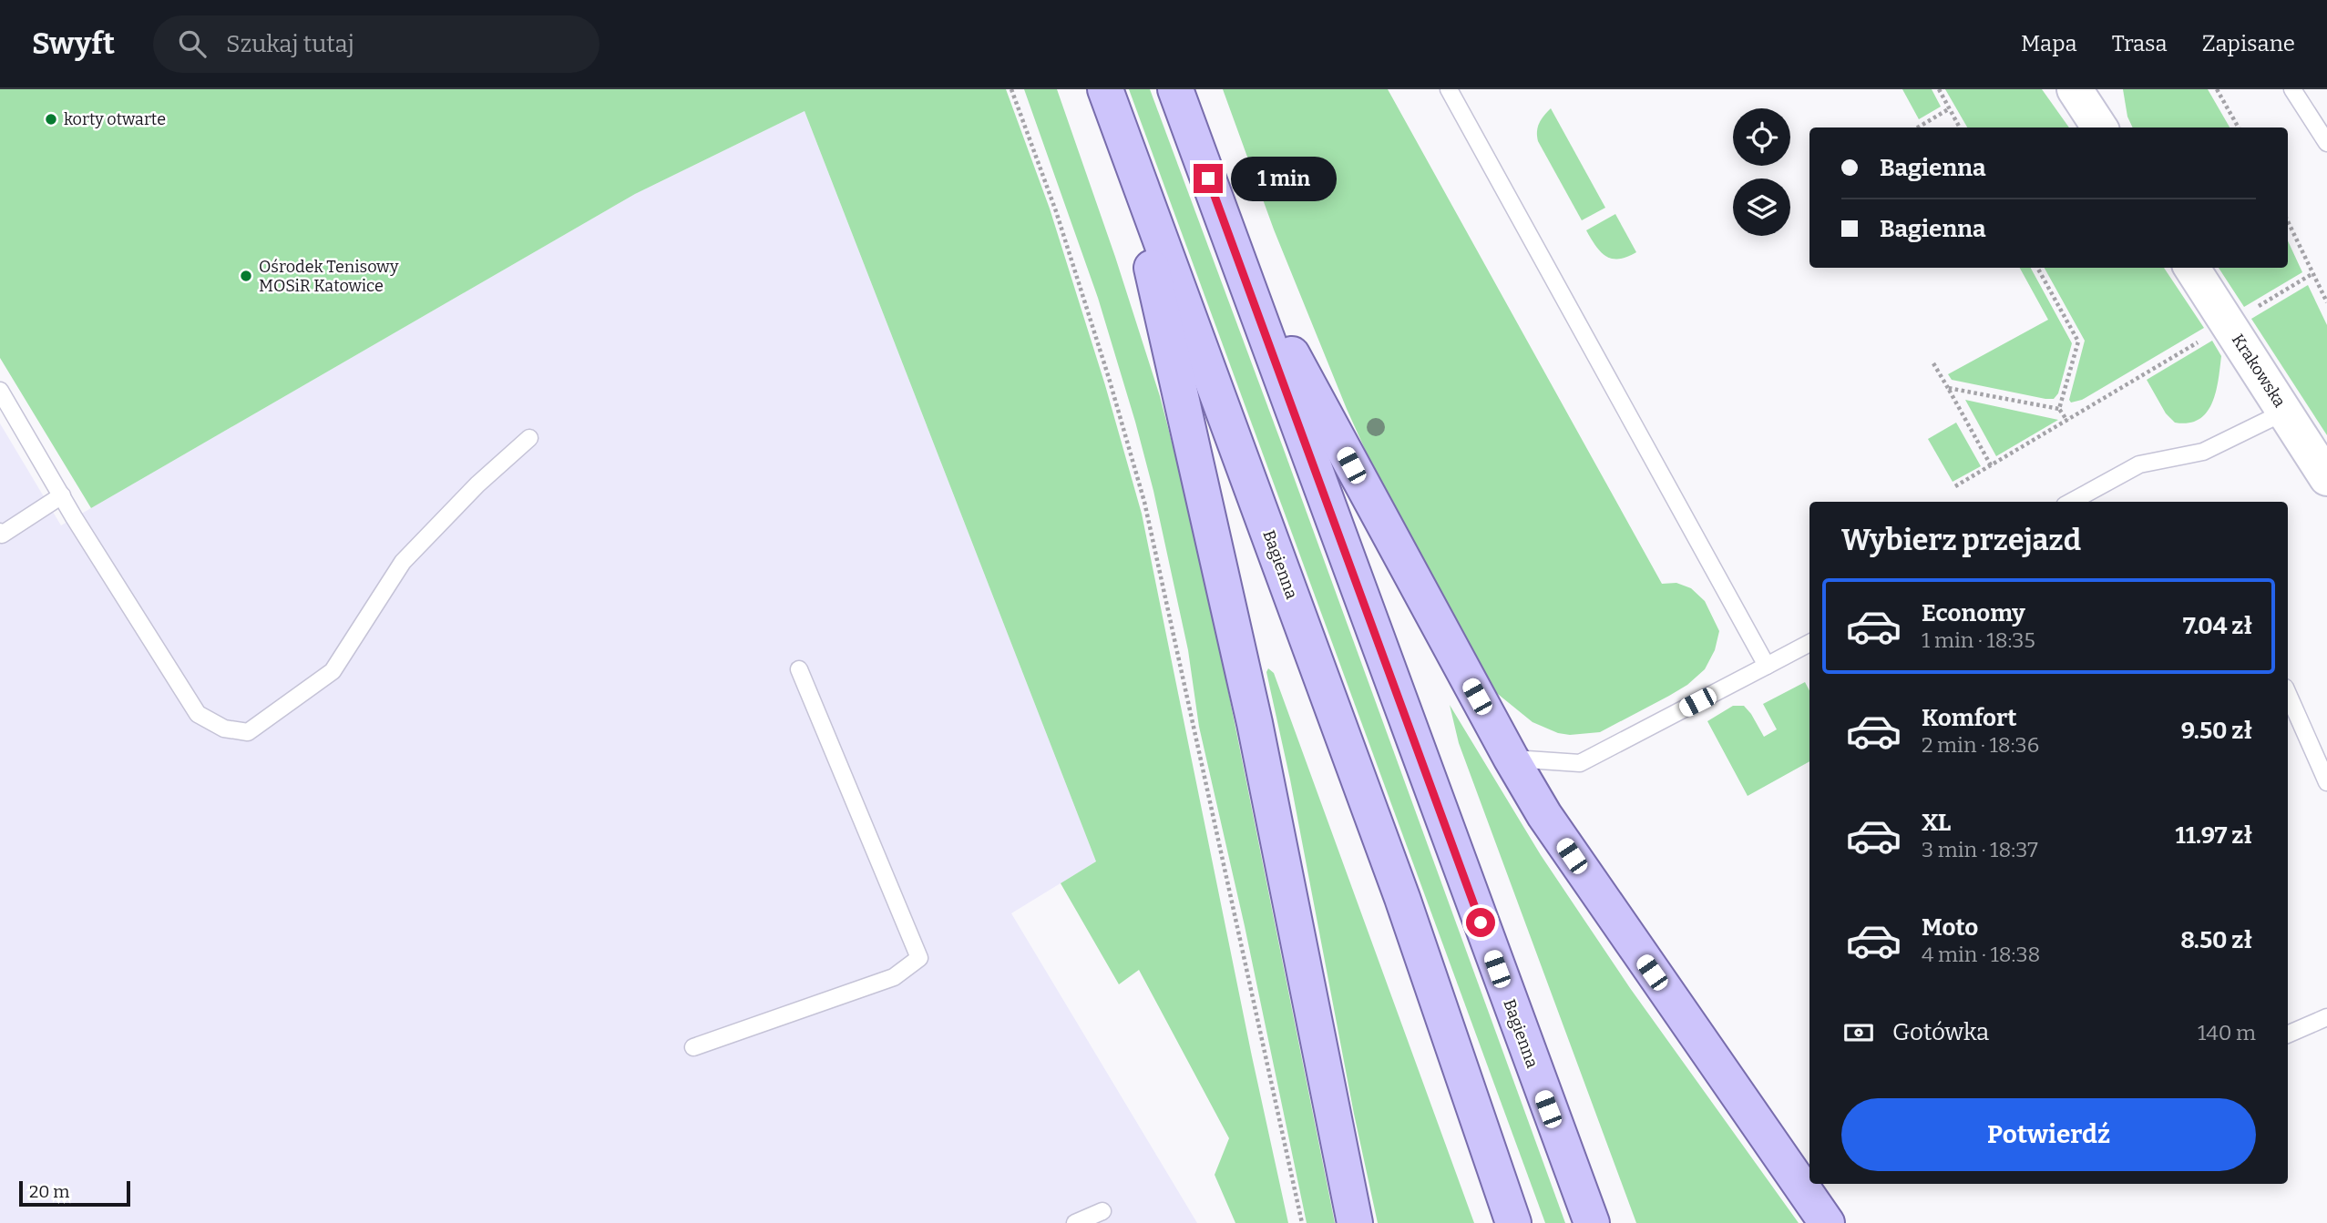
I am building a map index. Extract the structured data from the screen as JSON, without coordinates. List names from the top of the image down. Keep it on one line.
{"streets":{"main road":["Bagienna"],"street":["Krakowska"]},"places":["korty otwarte","Ośrodek Tenisowy MOSiR Katowice"],"scale_bar":"20 m","page":{"header":"Swyft","search":"Szukaj tutaj","nav":["Mapa","Trasa","Zapisane"],"banner":["Bagienna","Bagienna"],"bubble":"1 min","heading":"Wybierz przejazd","list":[{"name":"Economy","note":"1 min · 18:35","value":"7.04 zł"},{"name":"Komfort","note":"2 min · 18:36","value":"9.50 zł"},{"name":"XL","note":"3 min · 18:37","value":"11.97 zł"},{"name":"Moto","note":"4 min · 18:38","value":"8.50 zł"}],"pay":["Gotówka","140 m"],"buttons":"Potwierdź","scale":"20 m"}}
